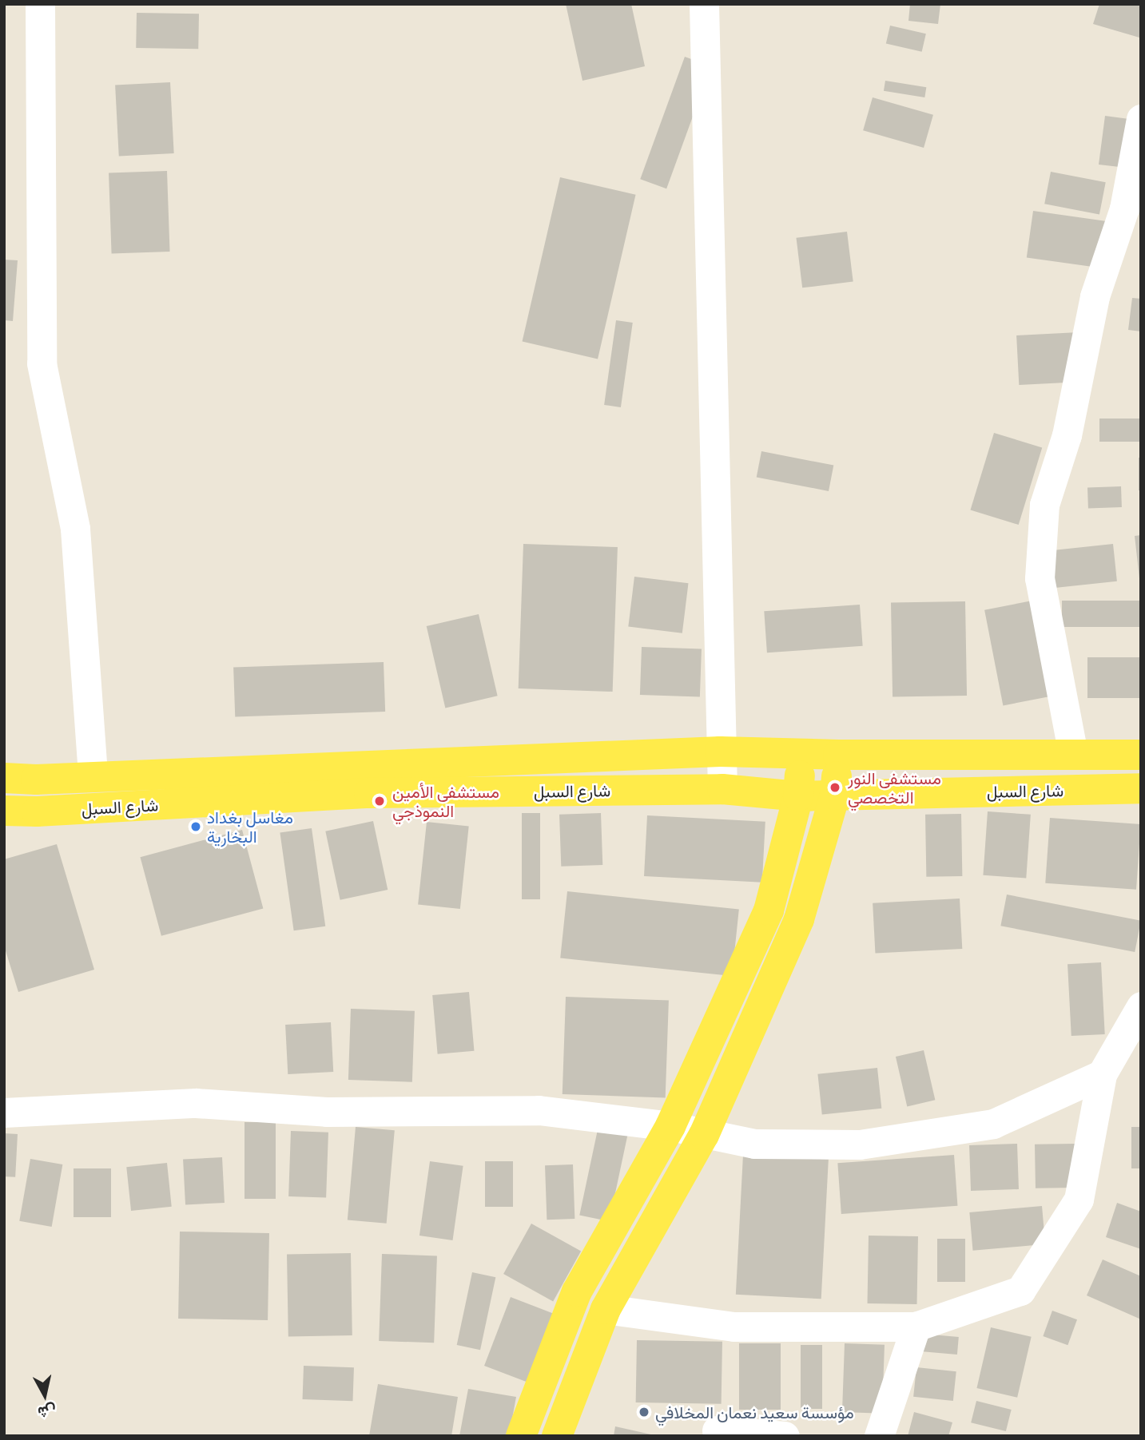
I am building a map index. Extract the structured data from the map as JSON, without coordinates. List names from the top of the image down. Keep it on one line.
{"streets":{"main road":["شارع السبل"]},"places":["مستشفى النور التخصصي","مستشفى الأمين النموذجي","مغاسل بغداد البخارية","مؤسسة سعيد نعمان المخلافي"],"north":"bottom"}
